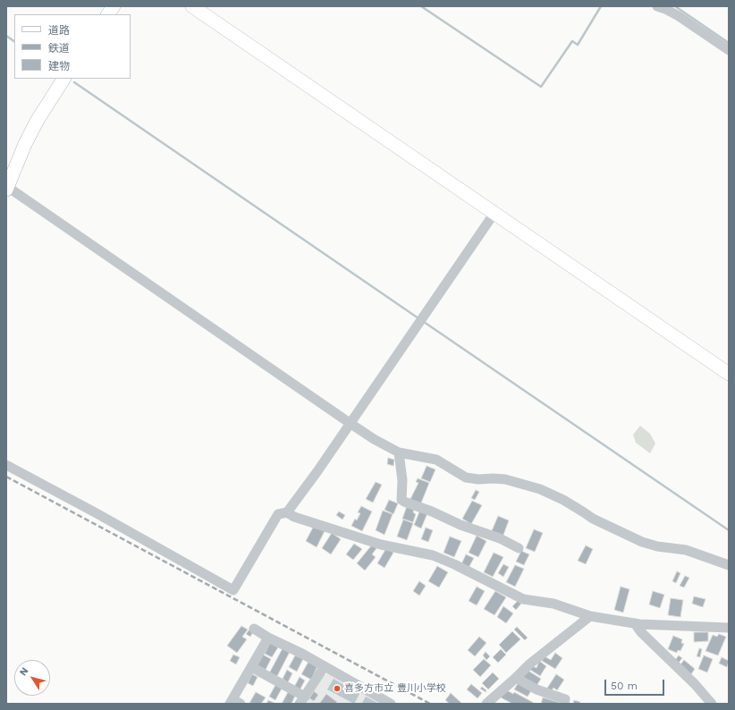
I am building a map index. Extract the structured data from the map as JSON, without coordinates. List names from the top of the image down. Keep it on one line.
{"places":["喜多方市立 豊川小学校"],"legend":["道路","鉄道","建物"],"scale_bar":"50 m","north":"top left"}
